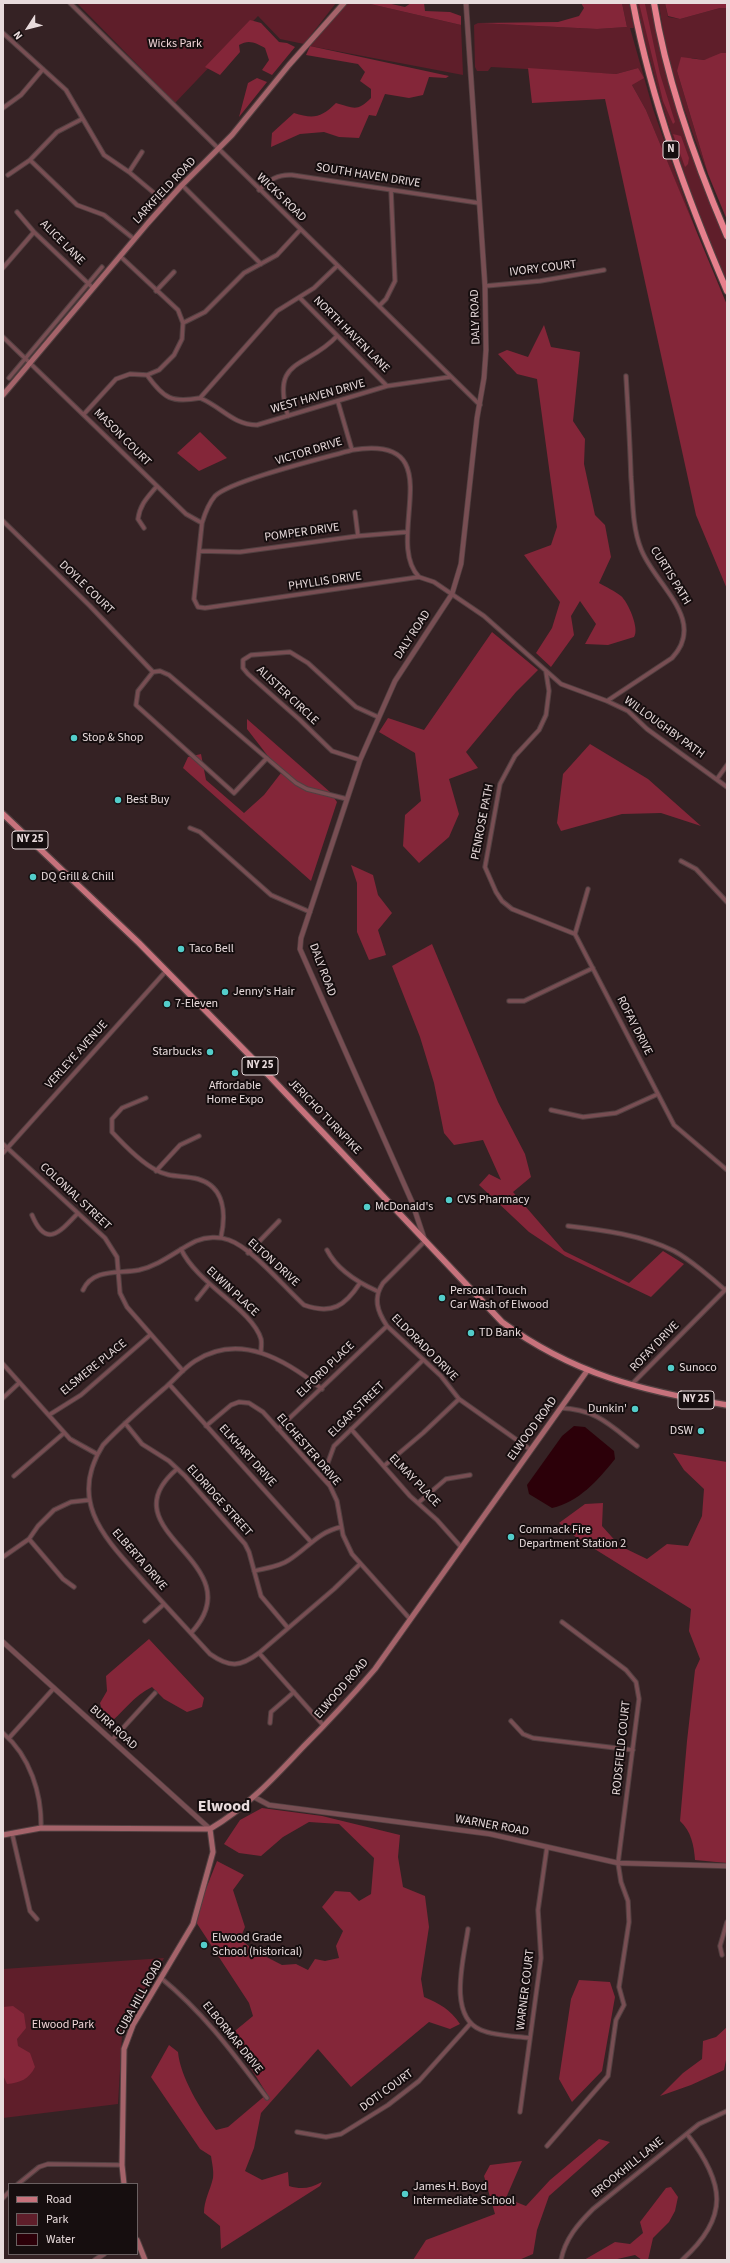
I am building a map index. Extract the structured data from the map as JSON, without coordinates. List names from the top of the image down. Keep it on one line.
{"streets":{"highway":["N"],"main road":["LARKFIELD ROAD","NY 25","JERICHO TURNPIKE","ELWOOD ROAD","CUBA HILL ROAD"],"street":["SOUTH HAVEN DRIVE","WICKS ROAD","ALICE LANE","IVORY COURT","DALY ROAD","NORTH HAVEN LANE","WEST HAVEN DRIVE","MASON COURT","VICTOR DRIVE","POMPER DRIVE","CURTIS PATH","PHYLLIS DRIVE","DOYLE COURT","ALISTER CIRCLE","WILLOUGHBY PATH","PENROSE PATH","ROFAY DRIVE","VERLEYE AVENUE","COLONIAL STREET","ELTON DRIVE","ELWIN PLACE","ELDORADO DRIVE","ELSMERE PLACE","ELFORD PLACE","ELGAR STREET","ELCHESTER DRIVE","ELKHART DRIVE","ELMAY PLACE","ELDRIDGE STREET","ELBERTA DRIVE","BURR ROAD","RODSFIELD COURT","WARNER ROAD","WARNER COURT","ELBORMAR DRIVE","DOTI COURT","BROOKHILL LANE"]},"crossings":[["SOUTH HAVEN DRIVE","WICKS ROAD"],["SOUTH HAVEN DRIVE","DALY ROAD"],["LARKFIELD ROAD","WICKS ROAD"],["LARKFIELD ROAD","ALICE LANE"],["LARKFIELD ROAD","MASON COURT"],["WICKS ROAD","DALY ROAD"],["WICKS ROAD","WEST HAVEN DRIVE"],["IVORY COURT","DALY ROAD"],["DALY ROAD","PHYLLIS DRIVE"],["DALY ROAD","ALISTER CIRCLE"],["DALY ROAD","WILLOUGHBY PATH"],["DALY ROAD","JERICHO TURNPIKE"],["NORTH HAVEN LANE","WEST HAVEN DRIVE"],["MASON COURT","VICTOR DRIVE"],["VICTOR DRIVE","POMPER DRIVE"],["VICTOR DRIVE","PHYLLIS DRIVE"],["CURTIS PATH","WILLOUGHBY PATH"],["PHYLLIS DRIVE","WILLOUGHBY PATH"],["WILLOUGHBY PATH","PENROSE PATH"],["PENROSE PATH","ROFAY DRIVE"],["NY 25","ROFAY DRIVE"],["NY 25","JERICHO TURNPIKE"],["NY 25","ELWOOD ROAD"],["VERLEYE AVENUE","JERICHO TURNPIKE"],["VERLEYE AVENUE","COLONIAL STREET"],["JERICHO TURNPIKE","ELWOOD ROAD"],["COLONIAL STREET","ELSMERE PLACE"],["COLONIAL STREET","ELBERTA DRIVE"],["ELWIN PLACE","ELBERTA DRIVE"],["ELDORADO DRIVE","ELFORD PLACE"],["ELDORADO DRIVE","ELGAR STREET"],["ELDORADO DRIVE","ELWOOD ROAD"],["ELFORD PLACE","ELCHESTER DRIVE"],["ELGAR STREET","ELCHESTER DRIVE"],["ELGAR STREET","ELMAY PLACE"],["ELWOOD ROAD","ELCHESTER DRIVE"],["ELWOOD ROAD","ELMAY PLACE"],["ELWOOD ROAD","BURR ROAD"],["ELWOOD ROAD","WARNER ROAD"],["ELWOOD ROAD","CUBA HILL ROAD"],["ELCHESTER DRIVE","ELKHART DRIVE"],["ELCHESTER DRIVE","ELBERTA DRIVE"],["ELKHART DRIVE","ELBERTA DRIVE"],["ELDRIDGE STREET","ELBERTA DRIVE"],["BURR ROAD","CUBA HILL ROAD"],["RODSFIELD COURT","WARNER ROAD"],["WARNER ROAD","WARNER COURT"],["CUBA HILL ROAD","ELBORMAR DRIVE"]],"districts":["Elwood"],"parks":["Wicks Park","Elwood Park"],"places":["Stop & Shop","Best Buy","DQ Grill & Chill","Taco Bell","Jenny's Hair","7-Eleven","Starbucks","Affordable Home Expo","CVS Pharmacy","McDonald's","Personal Touch Car Wash of Elwood","TD Bank","Sunoco","Dunkin'","DSW","Commack Fire Department Station 2","Elwood Grade School (historical)","James H. Boyd Intermediate School"],"legend":["Road","Park","Water"],"north":"bottom left"}
